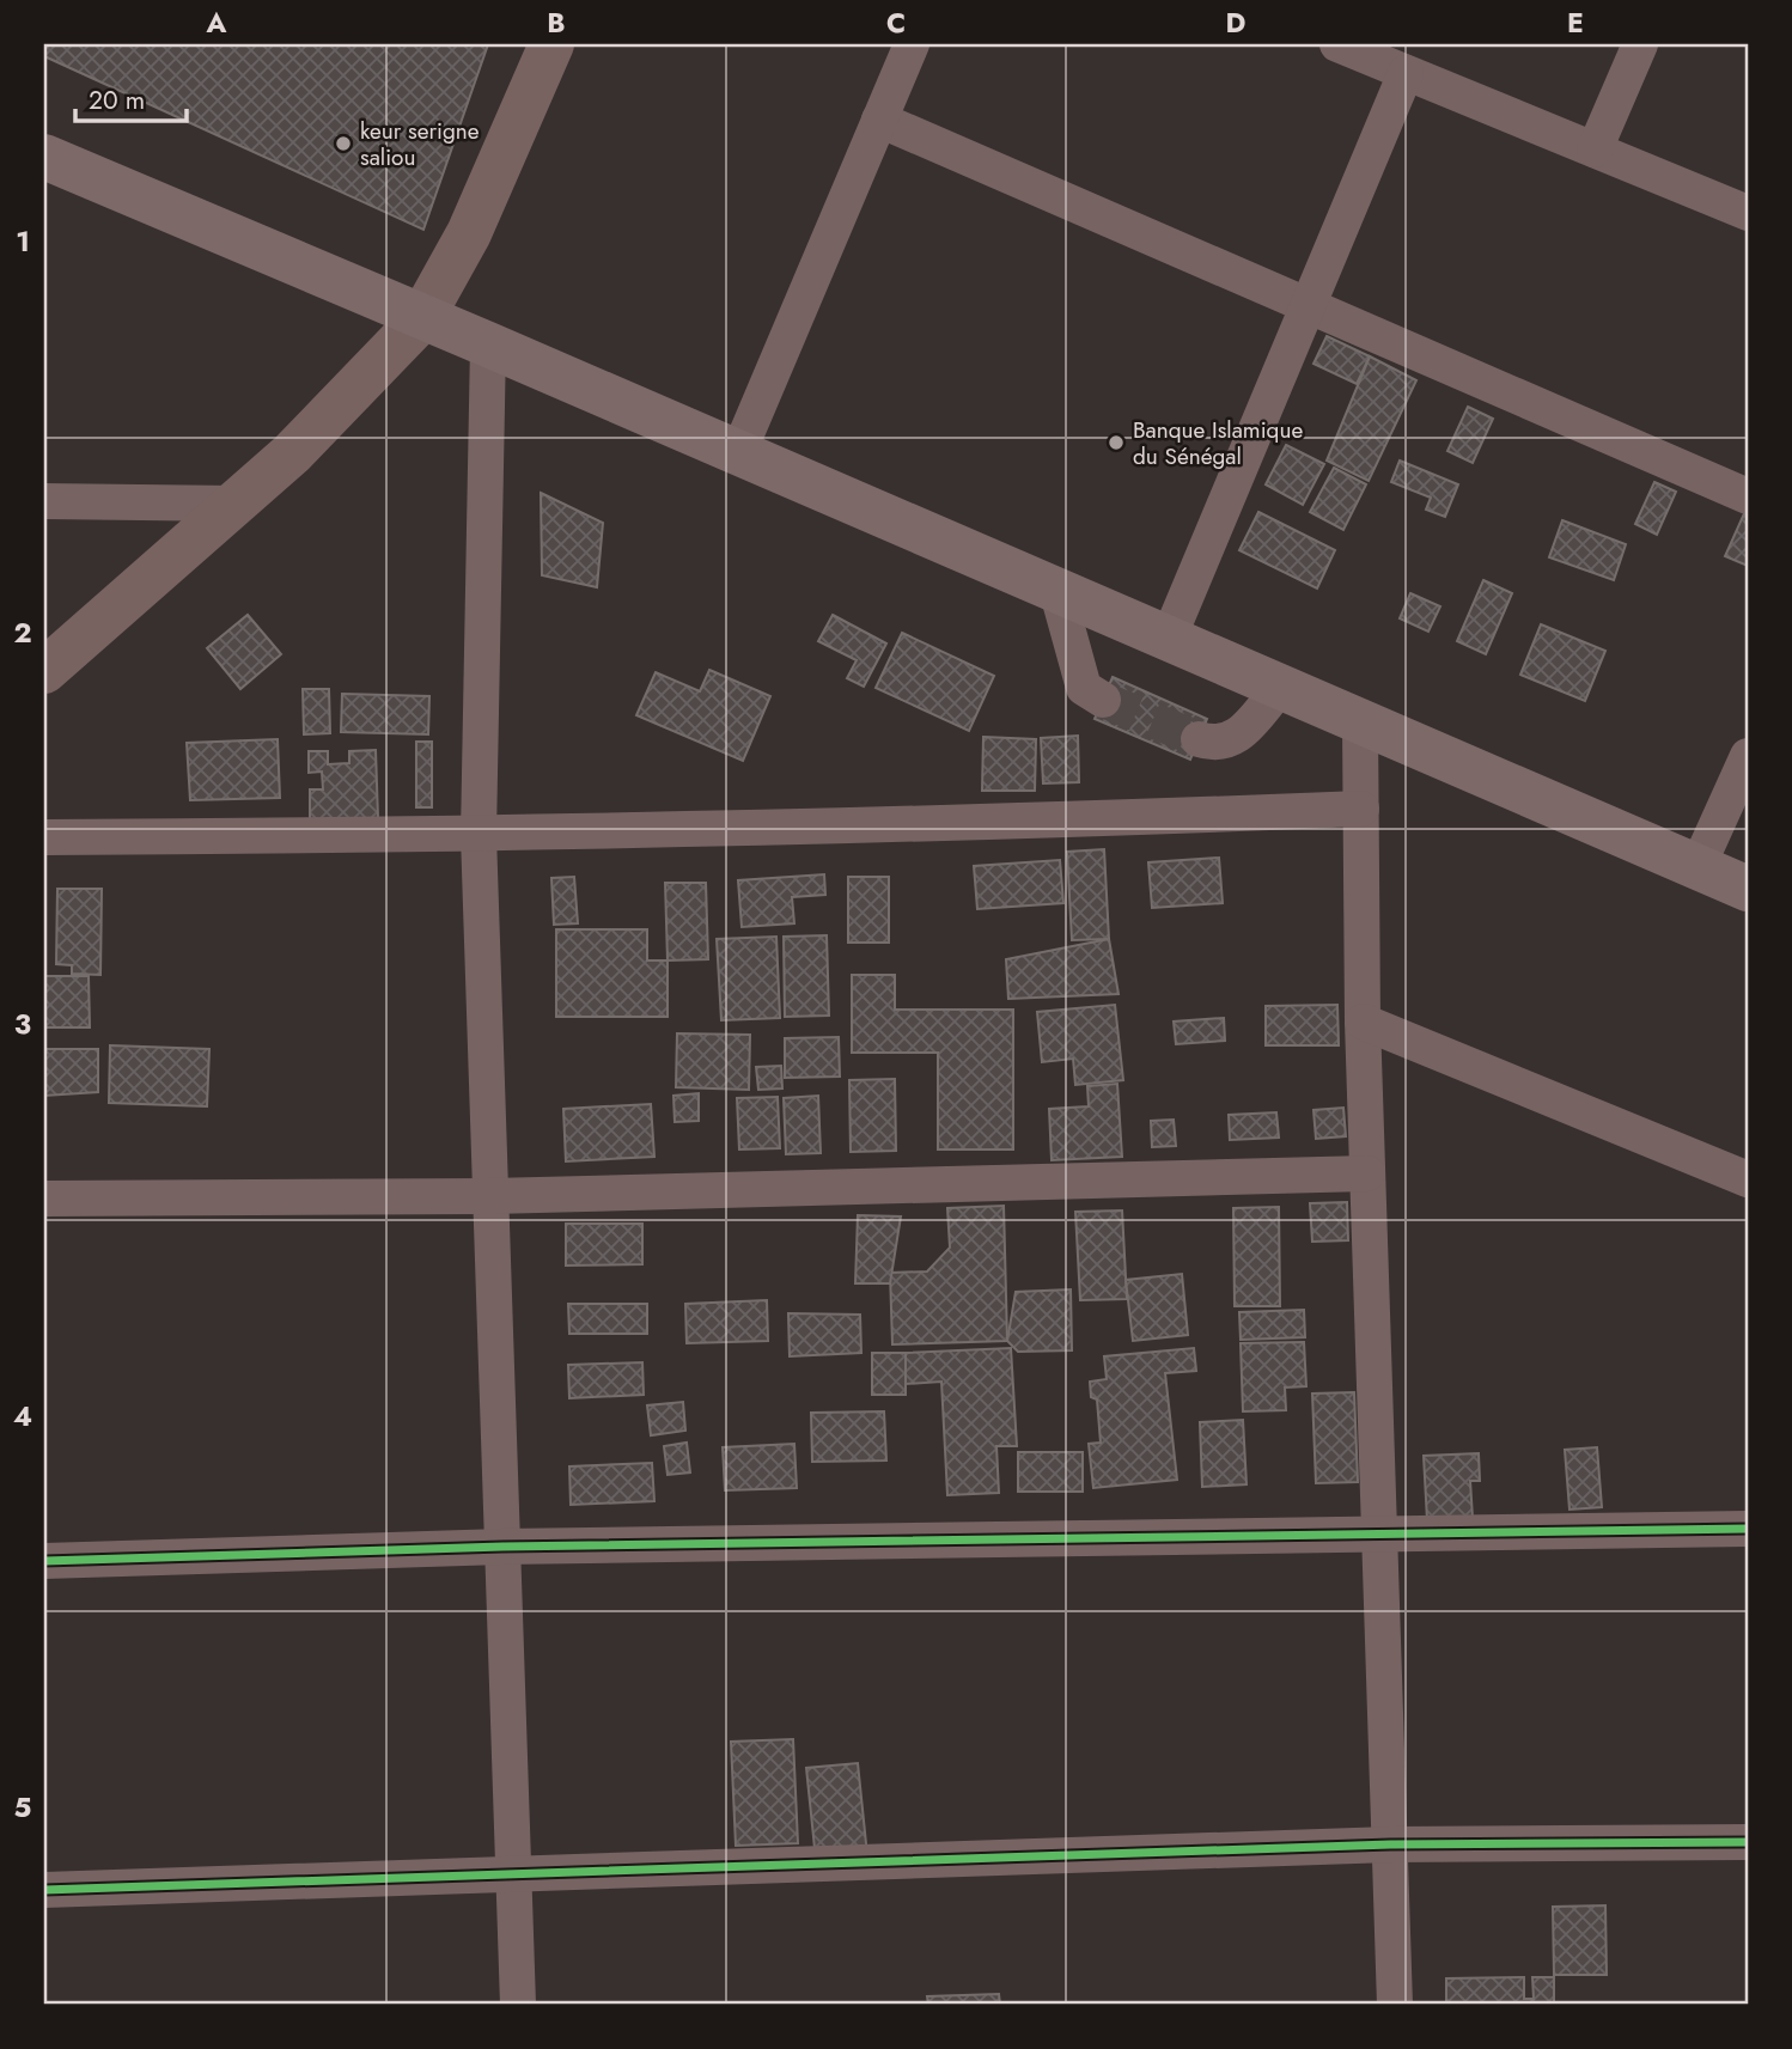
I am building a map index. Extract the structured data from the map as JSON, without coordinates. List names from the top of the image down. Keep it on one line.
{"places":["keur serigne saliou","Banque Islamique du Sénégal"],"scale_bar":"20 m","grid":{"columns":["A","B","C","D","E"],"rows":["1","2","3","4","5"]}}
